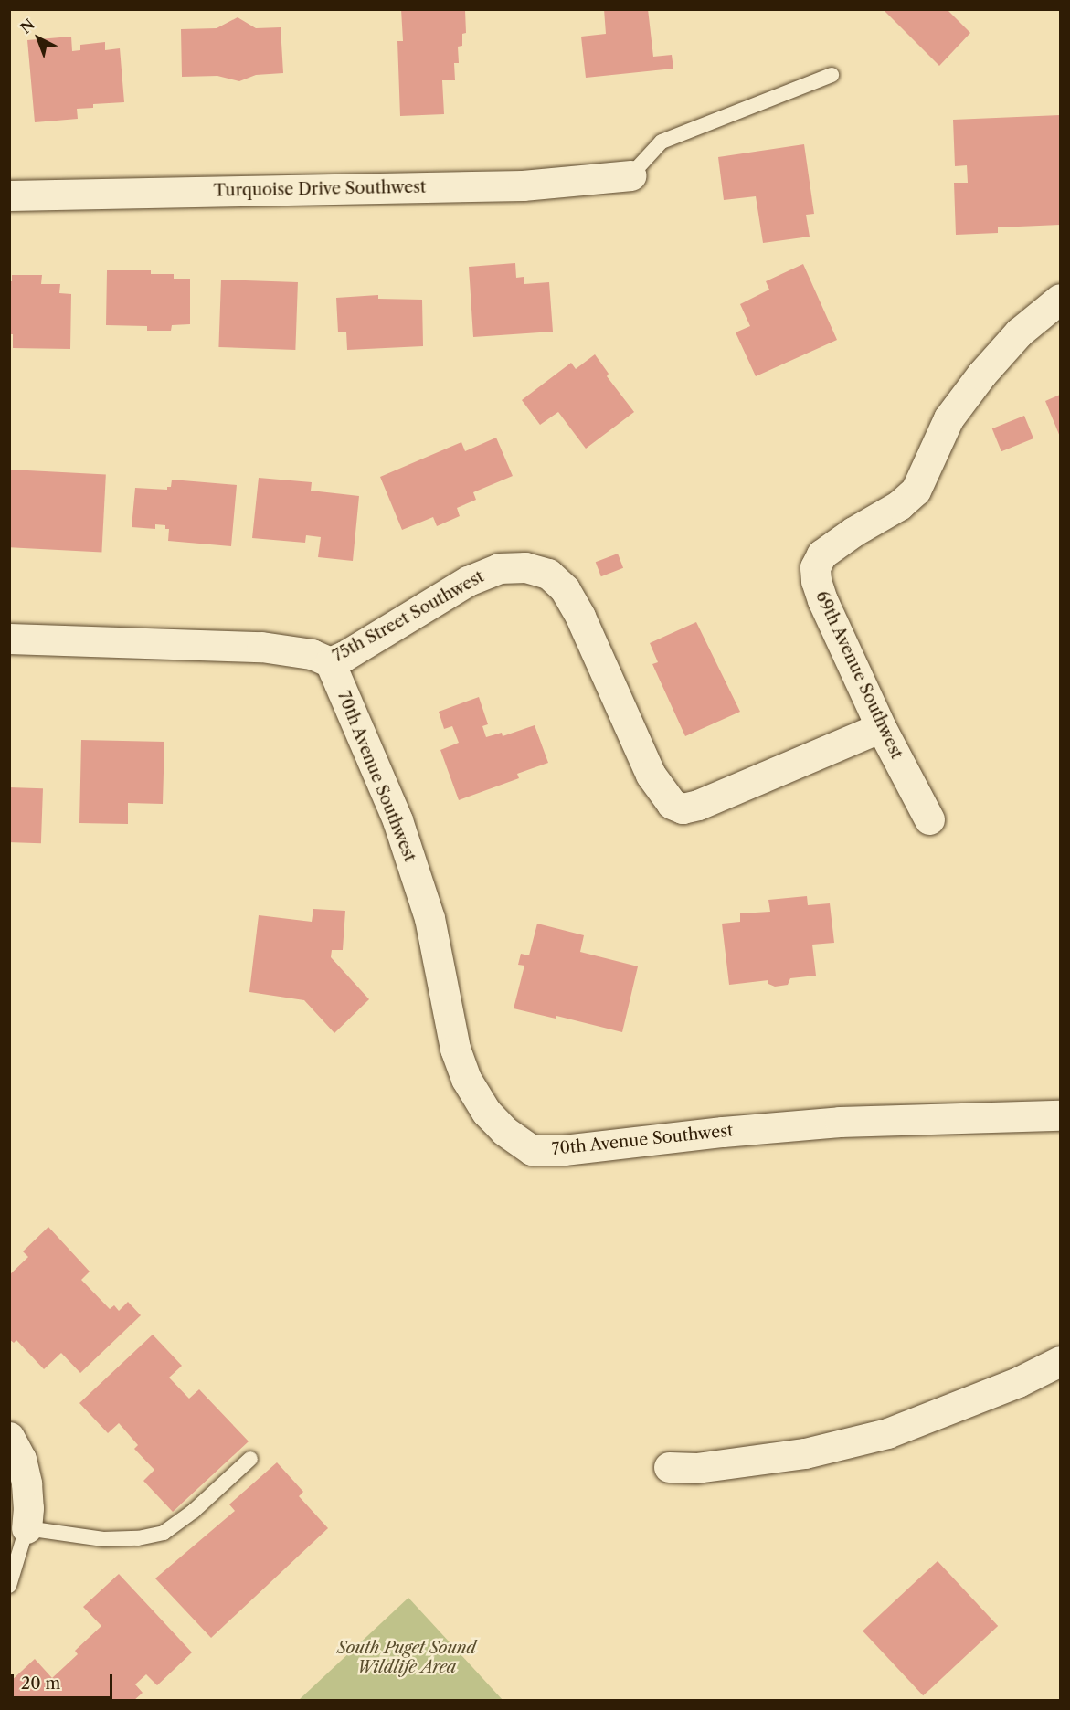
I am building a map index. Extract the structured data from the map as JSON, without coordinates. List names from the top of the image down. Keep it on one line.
{"streets":{"street":["Turquoise Drive Southwest","75th Street Southwest","69th Avenue Southwest","70th Avenue Southwest"]},"crossings":[["75th Street Southwest","69th Avenue Southwest"],["75th Street Southwest","70th Avenue Southwest"]],"parks":["South Puget Sound Wildlife Area"],"scale_bar":"20 m","north":"top left"}
